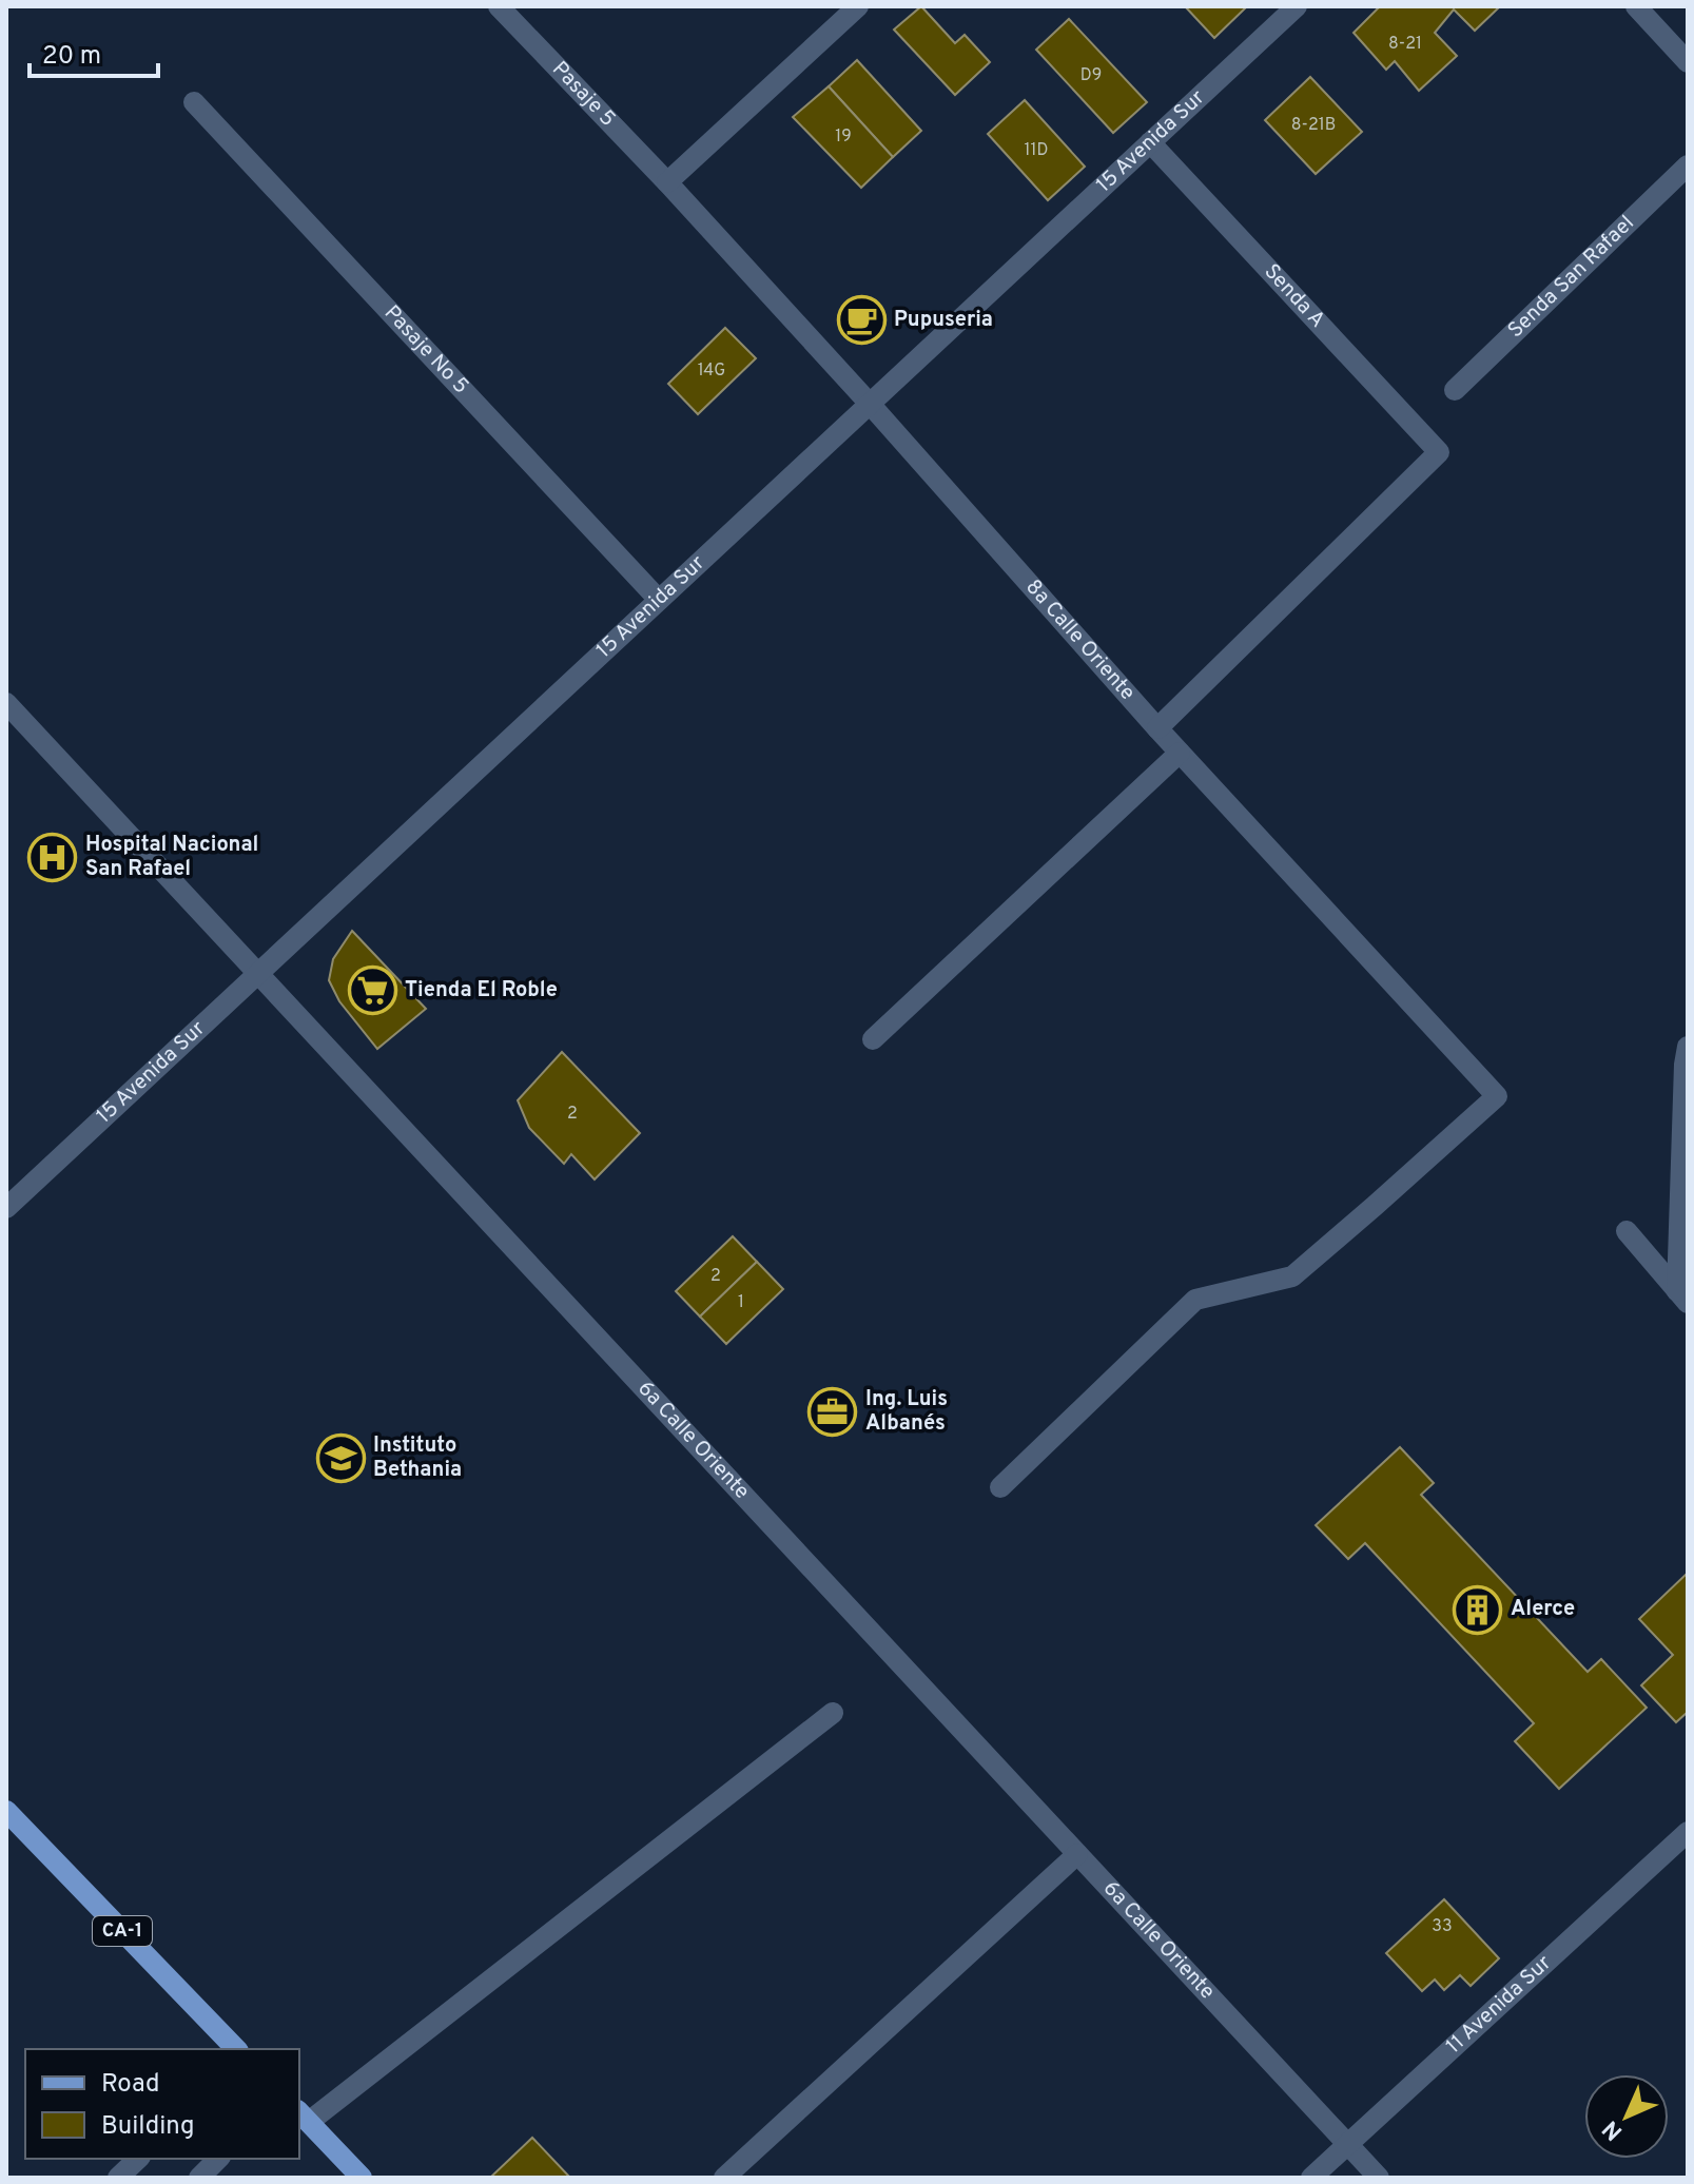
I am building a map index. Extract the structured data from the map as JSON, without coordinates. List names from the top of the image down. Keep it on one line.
{"streets":{"main road":["CA-1"],"street":["Pasaje 5","15 Avenida Sur","Senda San Rafael","Senda A","Pasaje No 5","8a Calle Oriente","6a Calle Oriente","11 Avenida Sur"]},"crossings":[["Pasaje 5","8a Calle Oriente"],["15 Avenida Sur","Senda A"],["15 Avenida Sur","Pasaje No 5"],["15 Avenida Sur","8a Calle Oriente"],["15 Avenida Sur","6a Calle Oriente"],["Senda A","8a Calle Oriente"],["6a Calle Oriente","11 Avenida Sur"]],"places":{"cafe":["Pupuseria"],"hospital":["Hospital Nacional San Rafael"],"supermarket":["Tienda El Roble"],"office":["Ing. Luis Albanés"],"school or university":["Instituto Bethania"],"building":["Alerce"]},"house_numbers":["8-21","D9","8-21B","19","11D","14G","2","2","1","33"],"legend":["Road","Building"],"scale_bar":"20 m","north":"bottom left"}
